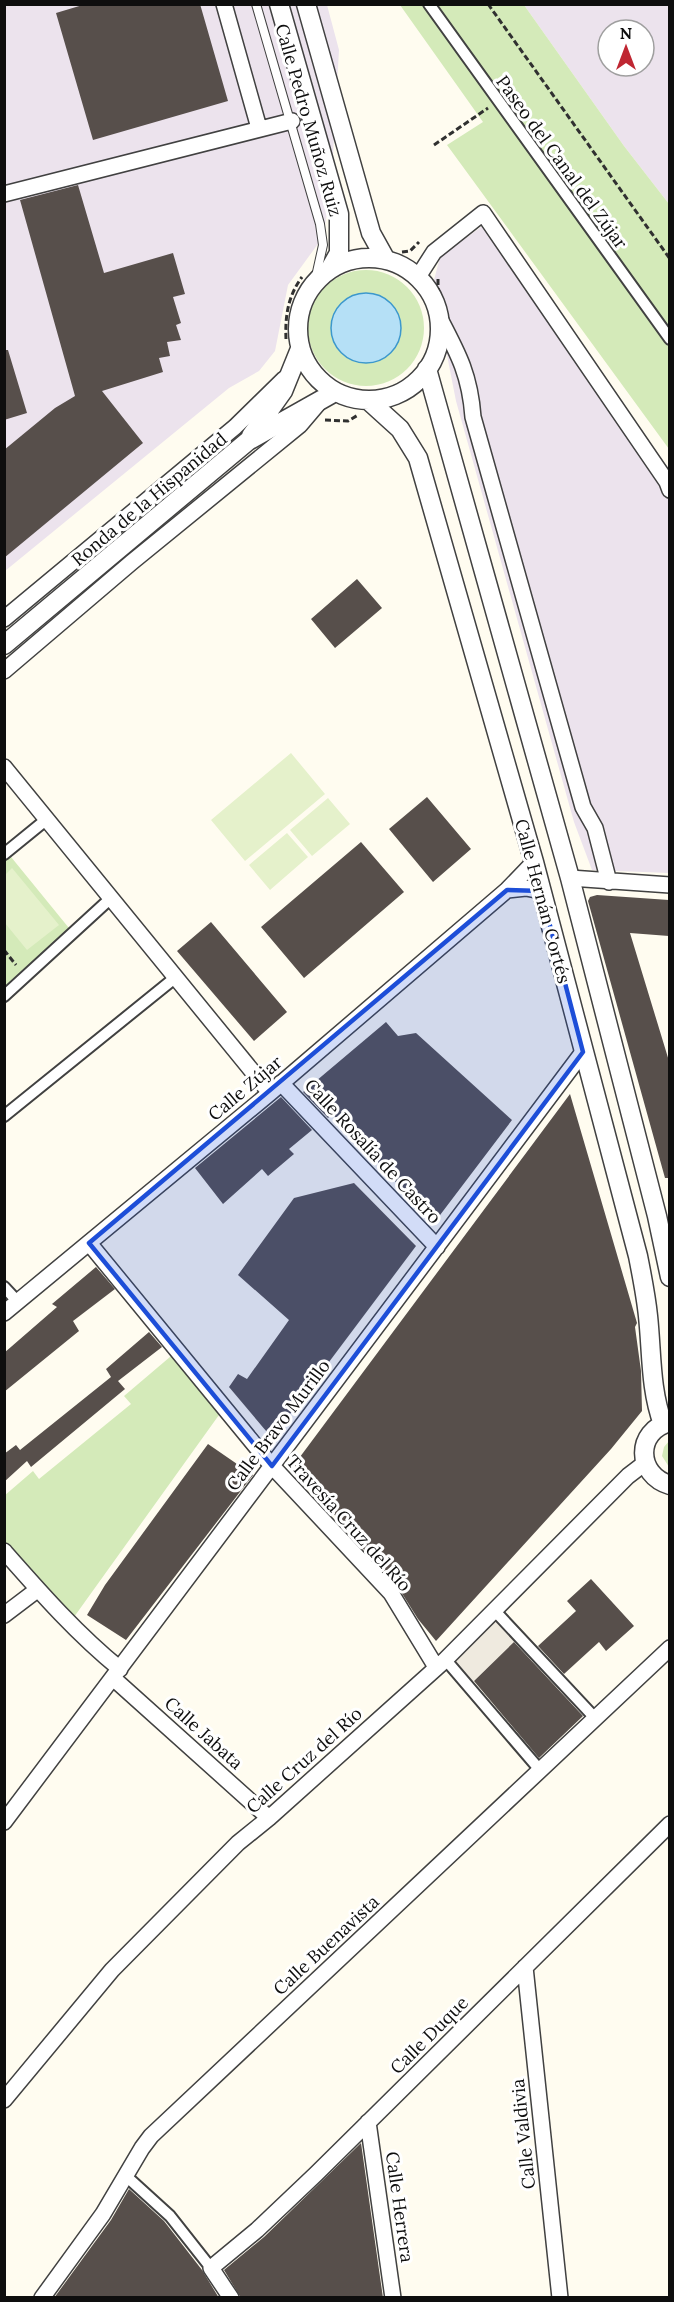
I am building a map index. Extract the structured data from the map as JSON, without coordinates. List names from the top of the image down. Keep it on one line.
{"streets":{"street":["Paseo del Canal del Zújar","Ronda de la Hispanidad","Calle Hernán Cortés","Calle Zújar","Calle Rosalía de Castro","Calle Bravo Murillo","Travesía Cruz del Río","Calle Jabata","Calle Cruz del Río","Calle Buenavista","Calle Duque","Calle Valdivia","Calle Herrera"],"lane":["Calle Pedro Muñoz Ruiz"]},"crossings":[["Calle Hernán Cortés","Calle Zújar"],["Calle Hernán Cortés","Calle Bravo Murillo"],["Calle Zújar","Calle Rosalía de Castro"],["Calle Zújar","Travesía Cruz del Río"],["Calle Rosalía de Castro","Calle Bravo Murillo"],["Calle Bravo Murillo","Travesía Cruz del Río"],["Calle Bravo Murillo","Calle Jabata"],["Travesía Cruz del Río","Calle Cruz del Río"],["Calle Jabata","Calle Cruz del Río"],["Calle Duque","Calle Valdivia"],["Calle Duque","Calle Herrera"]],"north":"top"}
